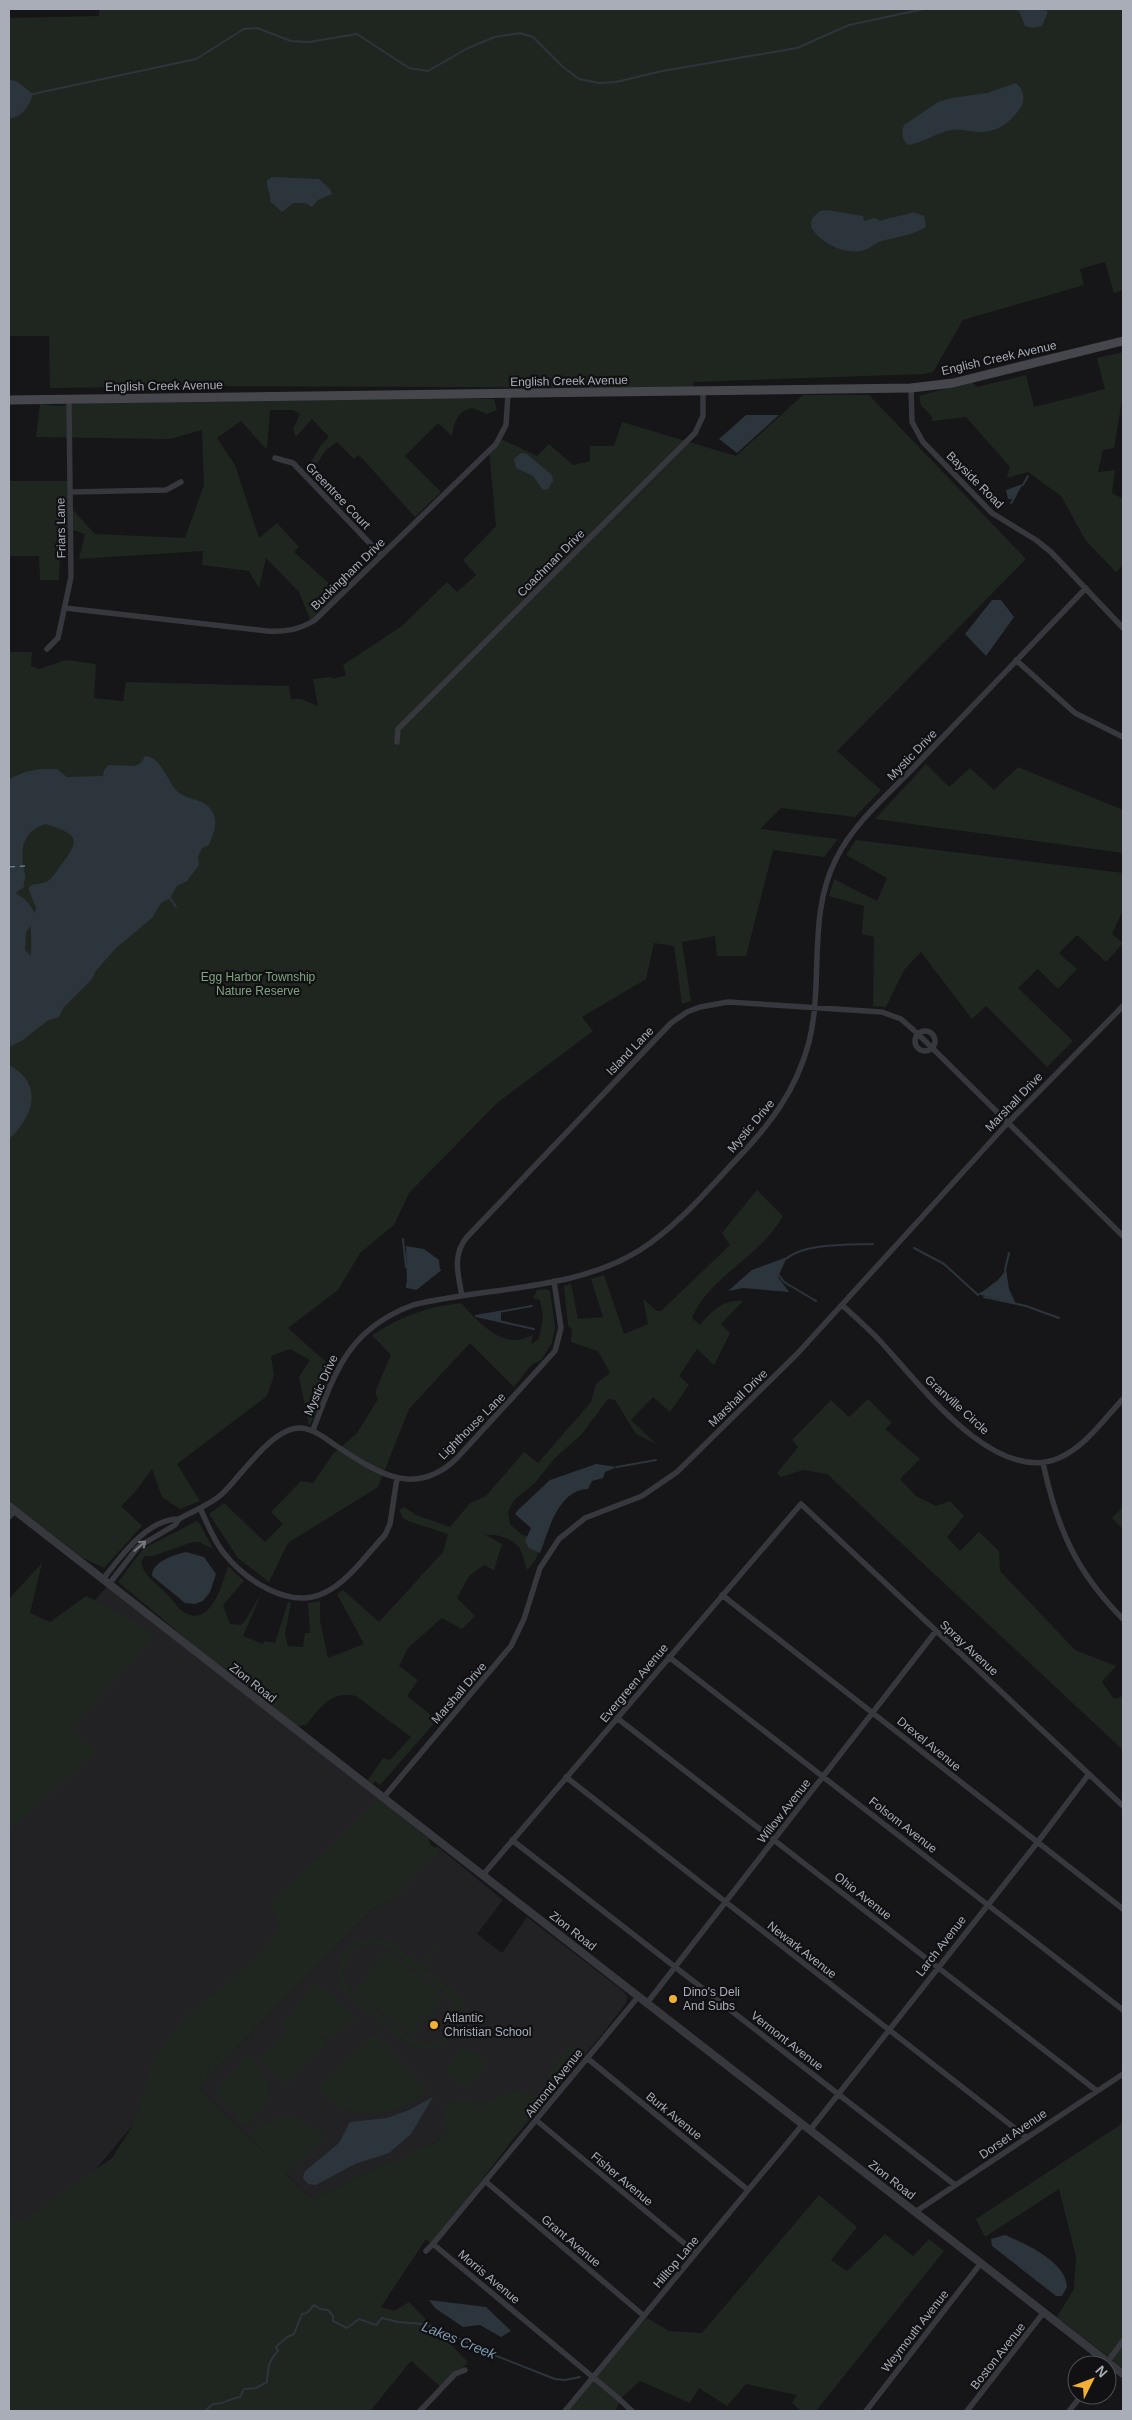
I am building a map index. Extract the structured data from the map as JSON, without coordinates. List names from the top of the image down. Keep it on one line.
{"streets":{"main road":["English Creek Avenue"],"street":["Bayside Road","Greentree Court","Friars Lane","Coachman Drive","Buckingham Drive","Mystic Drive","Island Lane","Marshall Drive","Granville Circle","Lighthouse Lane","Spray Avenue","Zion Road","Evergreen Avenue","Drexel Avenue","Willow Avenue","Folsom Avenue","Ohio Avenue","Larch Avenue","Newark Avenue","Vermont Avenue","Almond Avenue","Burk Avenue","Dorset Avenue","Fisher Avenue","Grant Avenue","Hilltop Lane","Morris Avenue","Weymouth Avenue","Boston Avenue"]},"crossings":[["English Creek Avenue","Bayside Road"],["English Creek Avenue","Friars Lane"],["English Creek Avenue","Coachman Drive"],["English Creek Avenue","Buckingham Drive"],["Bayside Road","Mystic Drive"],["Greentree Court","Buckingham Drive"],["Friars Lane","Buckingham Drive"],["Mystic Drive","Island Lane"],["Mystic Drive","Lighthouse Lane"],["Island Lane","Marshall Drive"],["Marshall Drive","Granville Circle"],["Marshall Drive","Zion Road"],["Spray Avenue","Evergreen Avenue"],["Spray Avenue","Willow Avenue"],["Spray Avenue","Larch Avenue"],["Zion Road","Evergreen Avenue"],["Zion Road","Willow Avenue"],["Zion Road","Larch Avenue"],["Zion Road","Almond Avenue"],["Zion Road","Dorset Avenue"],["Zion Road","Hilltop Lane"],["Zion Road","Weymouth Avenue"],["Zion Road","Boston Avenue"],["Evergreen Avenue","Drexel Avenue"],["Evergreen Avenue","Folsom Avenue"],["Evergreen Avenue","Ohio Avenue"],["Evergreen Avenue","Newark Avenue"],["Evergreen Avenue","Vermont Avenue"],["Drexel Avenue","Willow Avenue"],["Drexel Avenue","Larch Avenue"],["Willow Avenue","Folsom Avenue"],["Willow Avenue","Ohio Avenue"],["Willow Avenue","Newark Avenue"],["Willow Avenue","Vermont Avenue"],["Folsom Avenue","Larch Avenue"],["Ohio Avenue","Larch Avenue"],["Ohio Avenue","Dorset Avenue"],["Larch Avenue","Newark Avenue"],["Larch Avenue","Vermont Avenue"],["Newark Avenue","Dorset Avenue"],["Vermont Avenue","Dorset Avenue"],["Almond Avenue","Burk Avenue"],["Almond Avenue","Fisher Avenue"],["Almond Avenue","Grant Avenue"],["Burk Avenue","Hilltop Lane"],["Fisher Avenue","Hilltop Lane"],["Grant Avenue","Hilltop Lane"],["Hilltop Lane","Morris Avenue"]],"water":["Lakes Creek"],"parks":["Egg Harbor Township Nature Reserve"],"places":["Dino's Deli And Subs","Atlantic Christian School"],"north":"top right"}
